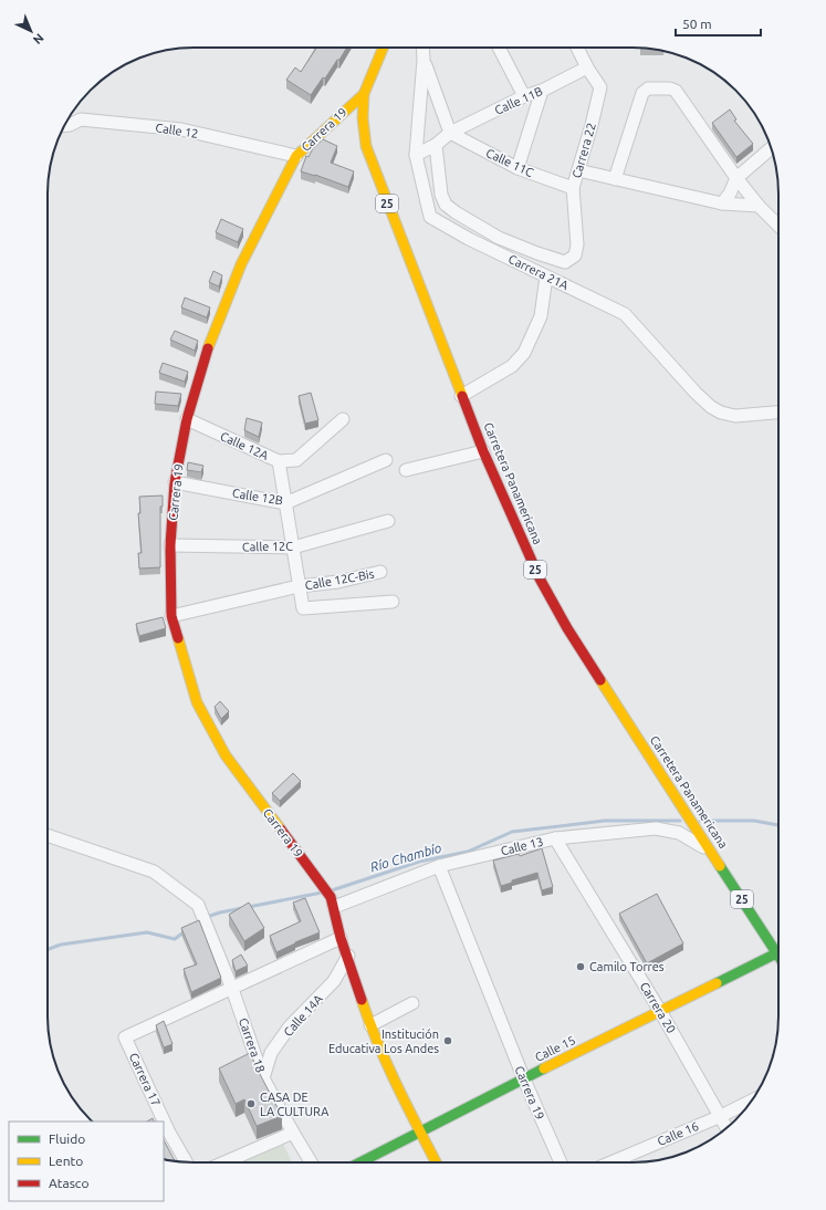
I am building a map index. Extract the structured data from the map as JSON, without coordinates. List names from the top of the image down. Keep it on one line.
{"streets":{"main road":["Carrera 19","25","Carretera Panamericana","Calle 15"],"street":["Calle 11B","Calle 12","Carrera 22","Calle 11C","Carrera 21A","Calle 12A","Calle 12B","Calle 12C","Calle 12C-Bis","Calle 13","Carrera 20","Calle 14A","Carrera 18","Carrera 17","Calle 16"]},"crossings":[["Calle 11B","Carrera 22"],["Calle 11B","Calle 11C"],["Calle 11B","Carrera 21A"],["Carrera 19","Calle 12"],["Carrera 19","Calle 12A"],["Carrera 19","Carretera Panamericana"],["Carrera 19","Calle 12B"],["Carrera 19","Calle 12C"],["Carrera 19","Calle 12C-Bis"],["Carrera 19","Calle 13"],["Carrera 19","Calle 15"],["Carrera 22","Calle 11C"],["Carretera Panamericana","Calle 13"],["Calle 13","Carrera 20"],["Carrera 20","Calle 15"],["Carrera 20","Calle 16"],["Calle 14A","Carrera 18"],["Carrera 18","Carrera 17"]],"water":["Río Chambío"],"places":["Camilo Torres","Institución Educativa Los Andes","CASA DE LA CULTURA"],"legend":["Fluido","Lento","Atasco"],"scale_bar":"50 m","north":"bottom right"}
